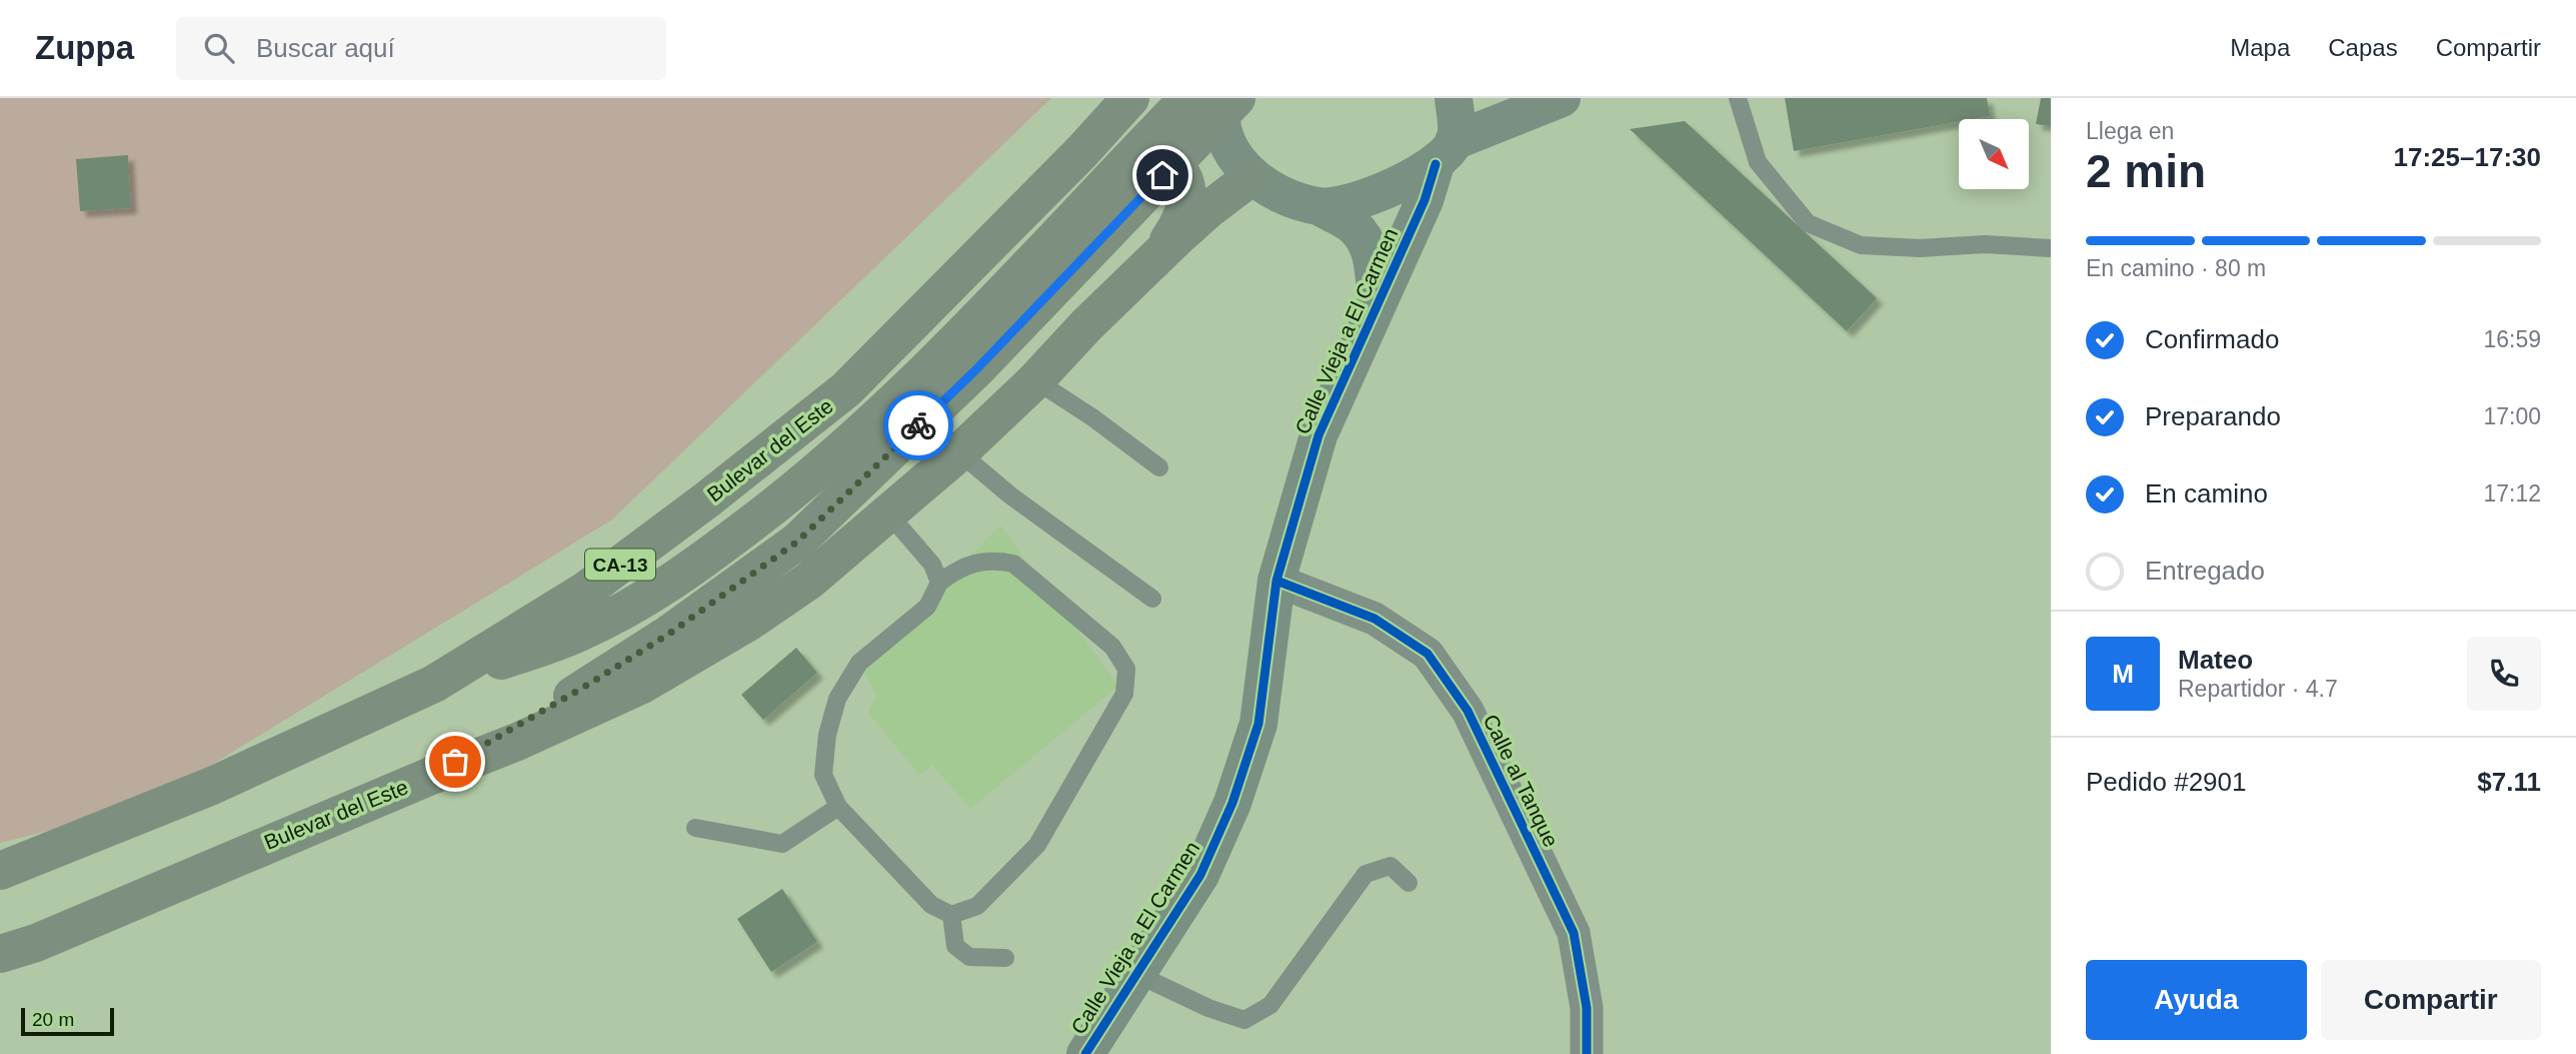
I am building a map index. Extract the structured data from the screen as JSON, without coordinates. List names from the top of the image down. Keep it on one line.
{"streets":{"highway":["Bulevar del Este","CA-13"],"street":["Calle Vieja a El Carmen","Calle al Tanque"]},"crossings":[["Calle Vieja a El Carmen","Calle al Tanque"]],"scale_bar":"20 m","north":"bottom right","page":{"header":"Zuppa","search":"Buscar aquí","nav":["Mapa","Capas","Compartir"],"heading":["2 min","Llega en","17:25–17:30"],"panel":["Mateo","Repartidor · 4.7","Pedido #2901","$7.11"],"bar":"En camino · 80 m","list":[["Confirmado","16:59"],["Preparando","17:00"],["En camino","17:12"],"Entregado"],"round":"M","buttons":["Ayuda","Compartir"],"scale":"20 m"}}
